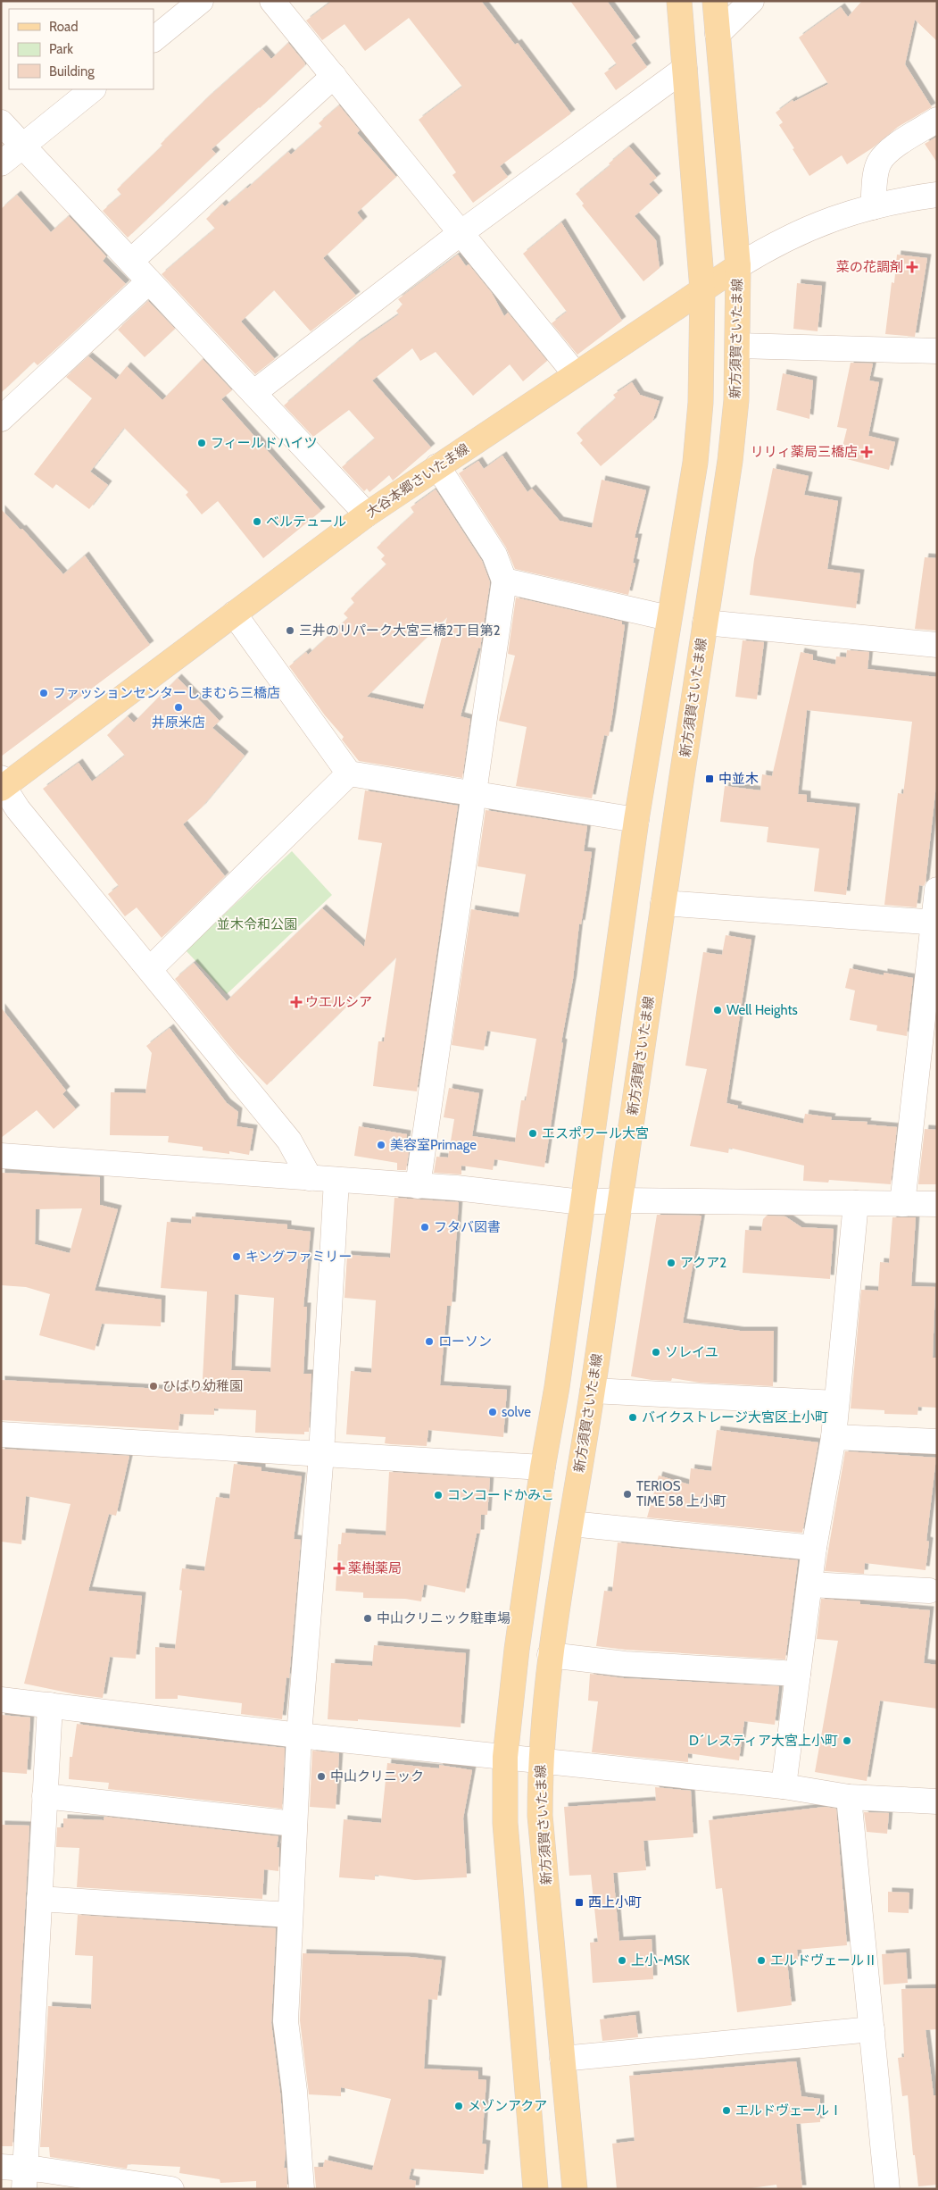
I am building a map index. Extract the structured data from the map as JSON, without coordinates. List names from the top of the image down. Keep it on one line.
{"streets":{"main road":["新方須賀さいたま線","大谷本郷さいたま線"]},"crossings":[["新方須賀さいたま線","大谷本郷さいたま線"]],"parks":["並木令和公園"],"places":{"health":["菜の花調剤","リリィ薬局三橋店","ウエルシア","薬樹薬局"],"other":["フィールドハイツ","ベルテュール","三井のリパーク大宮三橋2丁目第2","ファッションセンターしまむら三橋店","井原米店","Well Heights","エスポワール大宮","美容室Primage","フタバ図書","キングファミリー","アクア2","ローソン","ソレイユ","ひばり幼稚園","solve","バイクストレージ大宮区上小町","TERIOS TIME 58 上小町","コンコードかみこ","中山クリニック駐車場","D´レスティア大宮上小町","中山クリニック","上小-MSK","エルドヴェールⅡ","メゾンアクア","エルドヴェールⅠ"],"transit":["中並木","西上小町"]},"legend":["Road","Park","Building"]}
